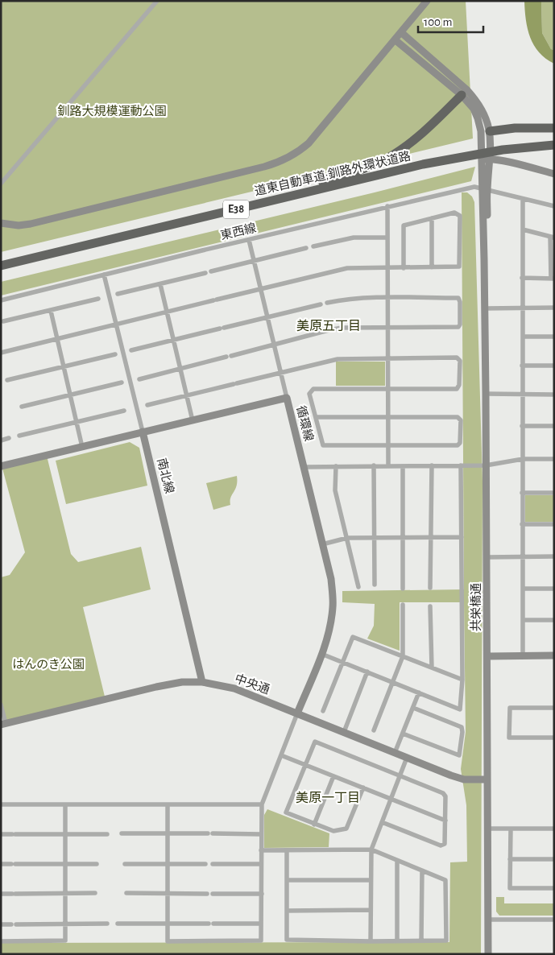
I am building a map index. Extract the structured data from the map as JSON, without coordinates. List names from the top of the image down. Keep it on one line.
{"streets":{"highway":["道東自動車道;釧路外環状道路","E38"],"street":["東西線","循環線","南北線","共栄橋通","中央通"]},"crossings":[["東西線","南北線"],["東西線","共栄橋通"],["循環線","南北線"],["循環線","中央通"],["南北線","中央通"],["共栄橋通","中央通"]],"districts":["美原五丁目","美原一丁目"],"parks":["釧路大規模運動公園","はんのき公園"],"scale_bar":"100 m"}
